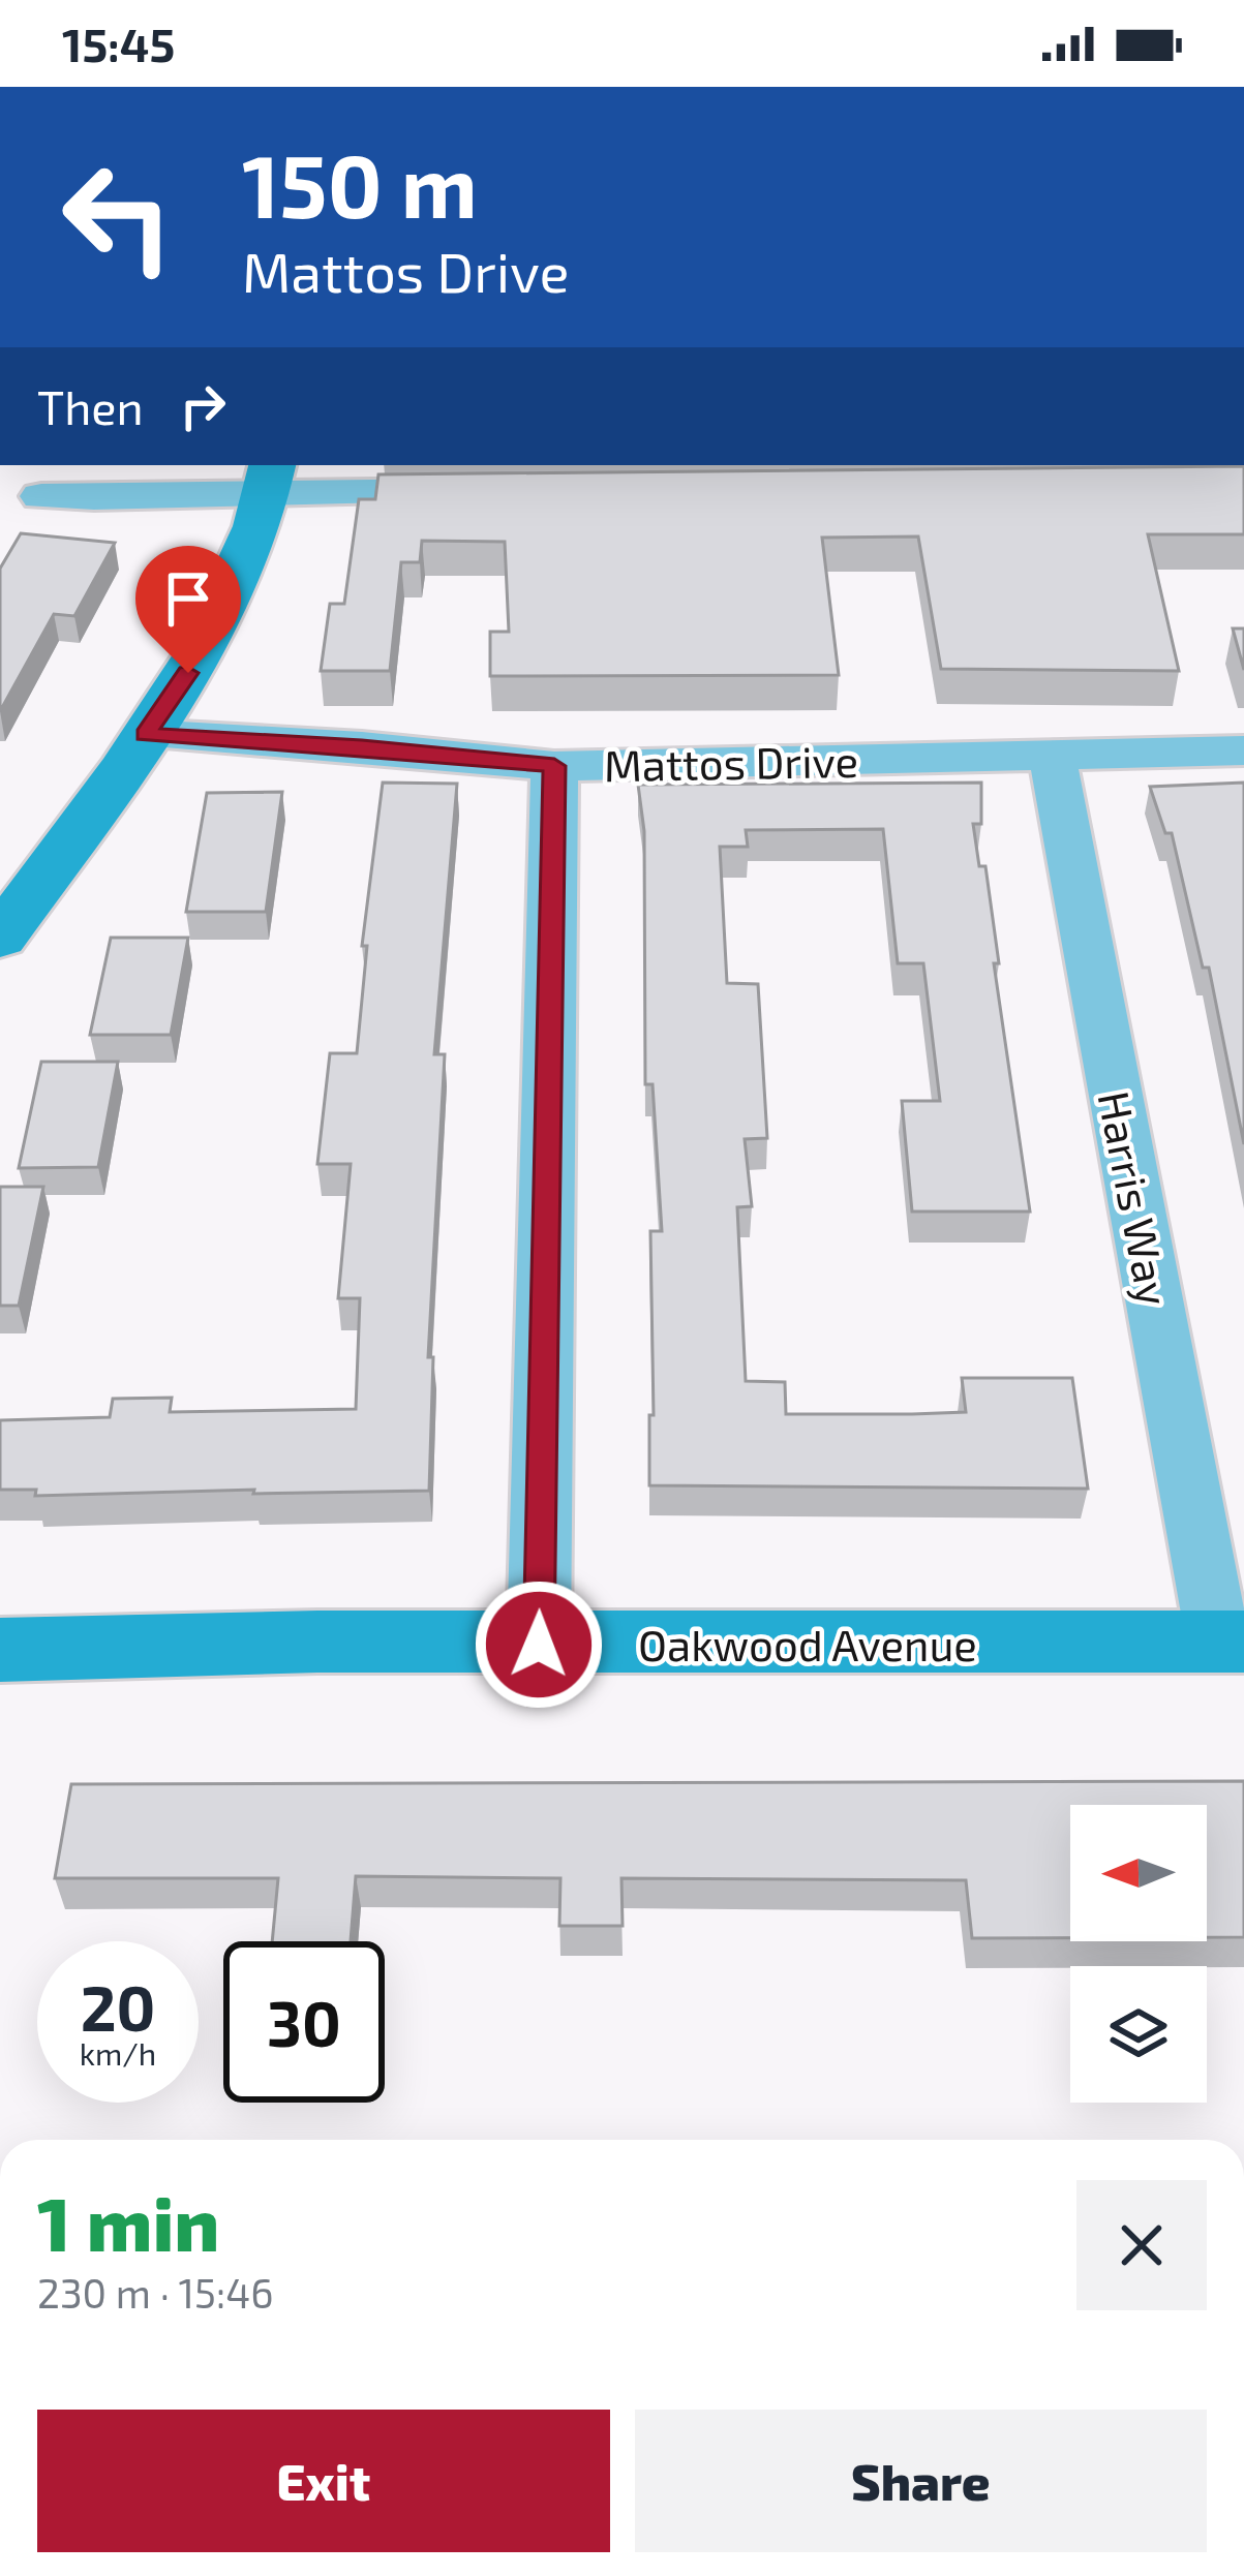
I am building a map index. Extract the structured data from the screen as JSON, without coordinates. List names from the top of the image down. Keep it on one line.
{"streets":{"main road":["Oakwood Avenue"],"street":["Mattos Drive","Harris Way"]},"crossings":[["Mattos Drive","Harris Way"],["Harris Way","Oakwood Avenue"]],"north":"left","page":{"status":"15:45","turn":["150 m","Mattos Drive"],"then":"Then","speed":"20 km/h","limit":"30","heading":["1 min","230 m · 15:46"],"buttons":["Exit","Share"]}}
